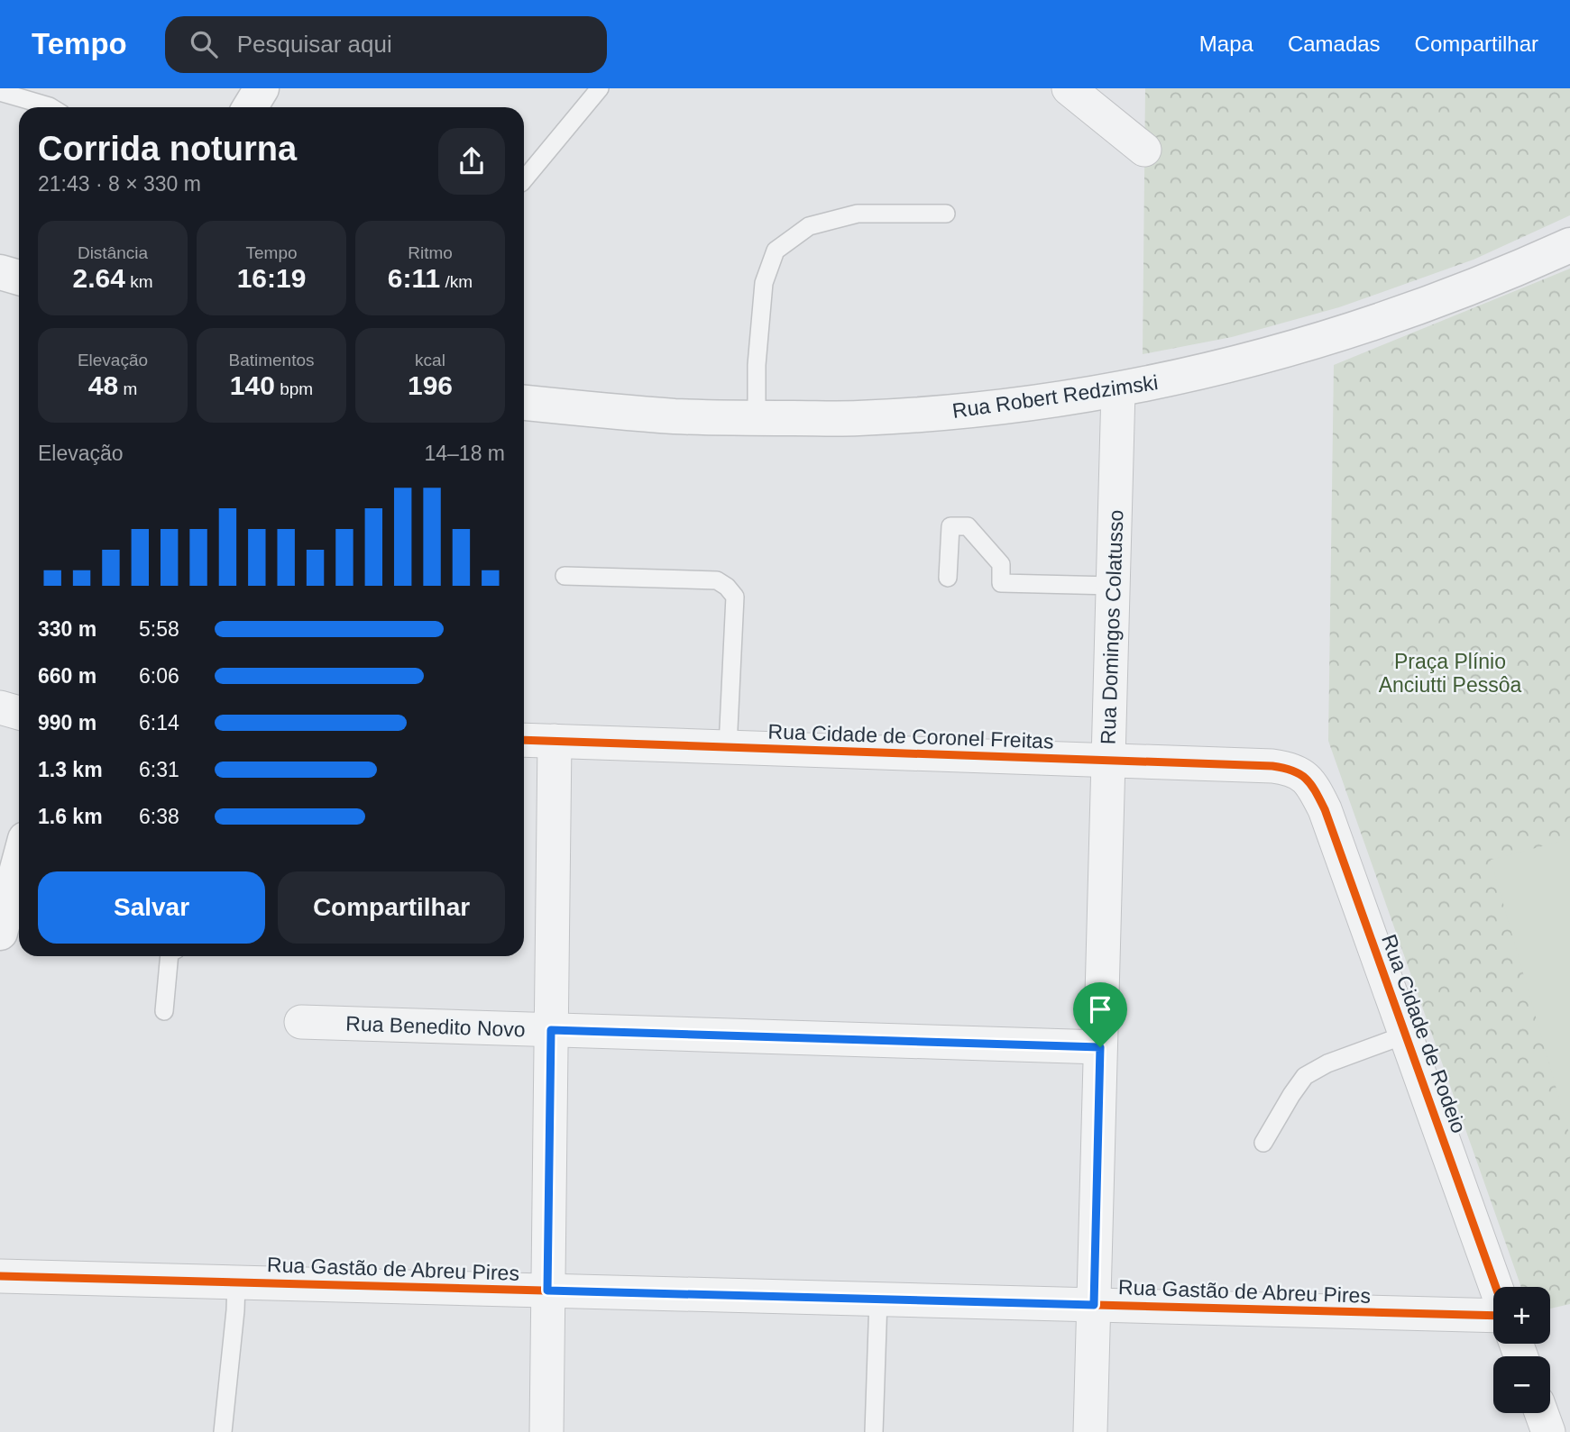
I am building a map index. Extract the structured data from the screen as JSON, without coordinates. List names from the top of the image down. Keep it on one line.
{"streets":{"street":["Rua Robert Redzimski","Rua Domingos Colatusso","Rua Cidade de Coronel Freitas","Rua Benedito Novo","Rua Cidade de Rodeio","Rua Gastão de Abreu Pires"]},"crossings":[["Rua Robert Redzimski","Rua Domingos Colatusso"],["Rua Domingos Colatusso","Rua Cidade de Coronel Freitas"],["Rua Domingos Colatusso","Rua Benedito Novo"],["Rua Domingos Colatusso","Rua Gastão de Abreu Pires"],["Rua Cidade de Coronel Freitas","Rua Cidade de Rodeio"]],"parks":["Praça Plínio Anciutti Pessôa"],"page":{"header":"Tempo","search":"Pesquisar aqui","nav":["Mapa","Camadas","Compartilhar"],"heading":["Corrida noturna","21:43 · 8 × 330 m"],"stats":[["Distância","2.64 km"],["Tempo","16:19"],["Ritmo","6:11 /km"],["Elevação","48 m"],["Batimentos","140 bpm"],["kcal","196"]],"chart":["Elevação","14–18 m"],"list":[{"name":"330 m","note":"5:58"},{"name":"660 m","note":"6:06"},{"name":"990 m","note":"6:14"},{"name":"1.3 km","note":"6:31"},{"name":"1.6 km","note":"6:38"}],"buttons":["Salvar","Compartilhar"],"map_buttons":["+","−"]}}
